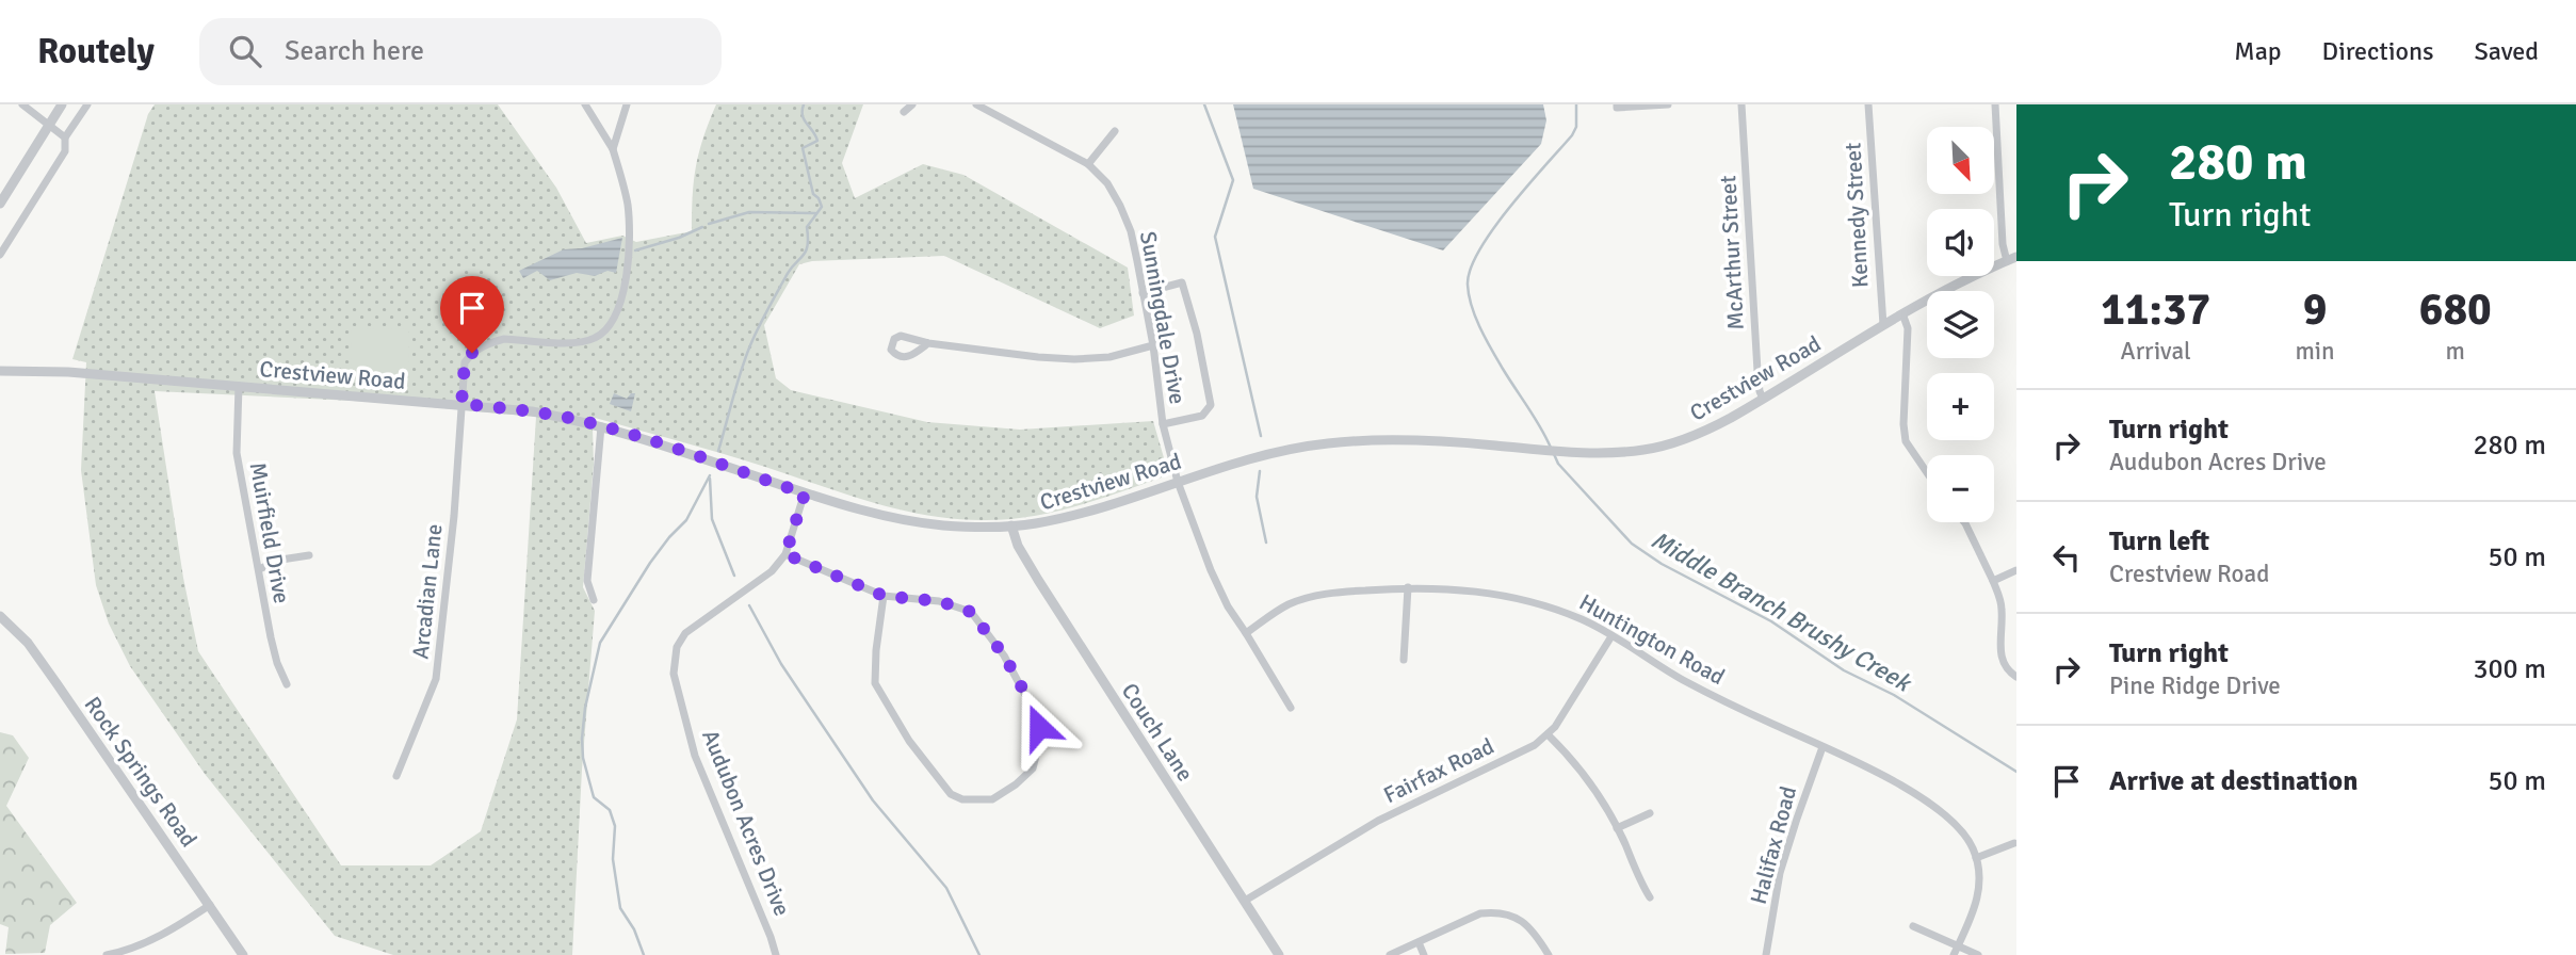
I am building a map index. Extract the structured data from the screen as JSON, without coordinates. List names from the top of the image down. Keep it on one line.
{"streets":{"street":["Kennedy Street","McArthur Street","Sunningdale Drive","Crestview Road","Muirfield Drive","Arcadian Lane","Huntington Road","Couch Lane","Fairfax Road","Rock Springs Road","Audubon Acres Drive","Halifax Road"]},"crossings":[["Kennedy Street","Crestview Road"],["McArthur Street","Crestview Road"],["Sunningdale Drive","Crestview Road"],["Crestview Road","Muirfield Drive"],["Crestview Road","Arcadian Lane"],["Crestview Road","Couch Lane"],["Crestview Road","Audubon Acres Drive"],["Huntington Road","Fairfax Road"],["Huntington Road","Halifax Road"],["Couch Lane","Fairfax Road"]],"water":["Middle Branch Brushy Creek"],"north":"bottom right","page":{"header":"Routely","search":"Search here","nav":["Map","Directions","Saved"],"turn":["280 m","Turn right"],"map_buttons":["+","−"],"eta":["11:37","Arrival","9","min","680","m"],"list":[{"name":"Turn right","note":"Audubon Acres Drive","value":"280 m"},{"name":"Turn left","note":"Crestview Road","value":"50 m"},{"name":"Turn right","note":"Pine Ridge Drive","value":"300 m"},{"name":"Arrive at destination","value":"50 m"}]}}
